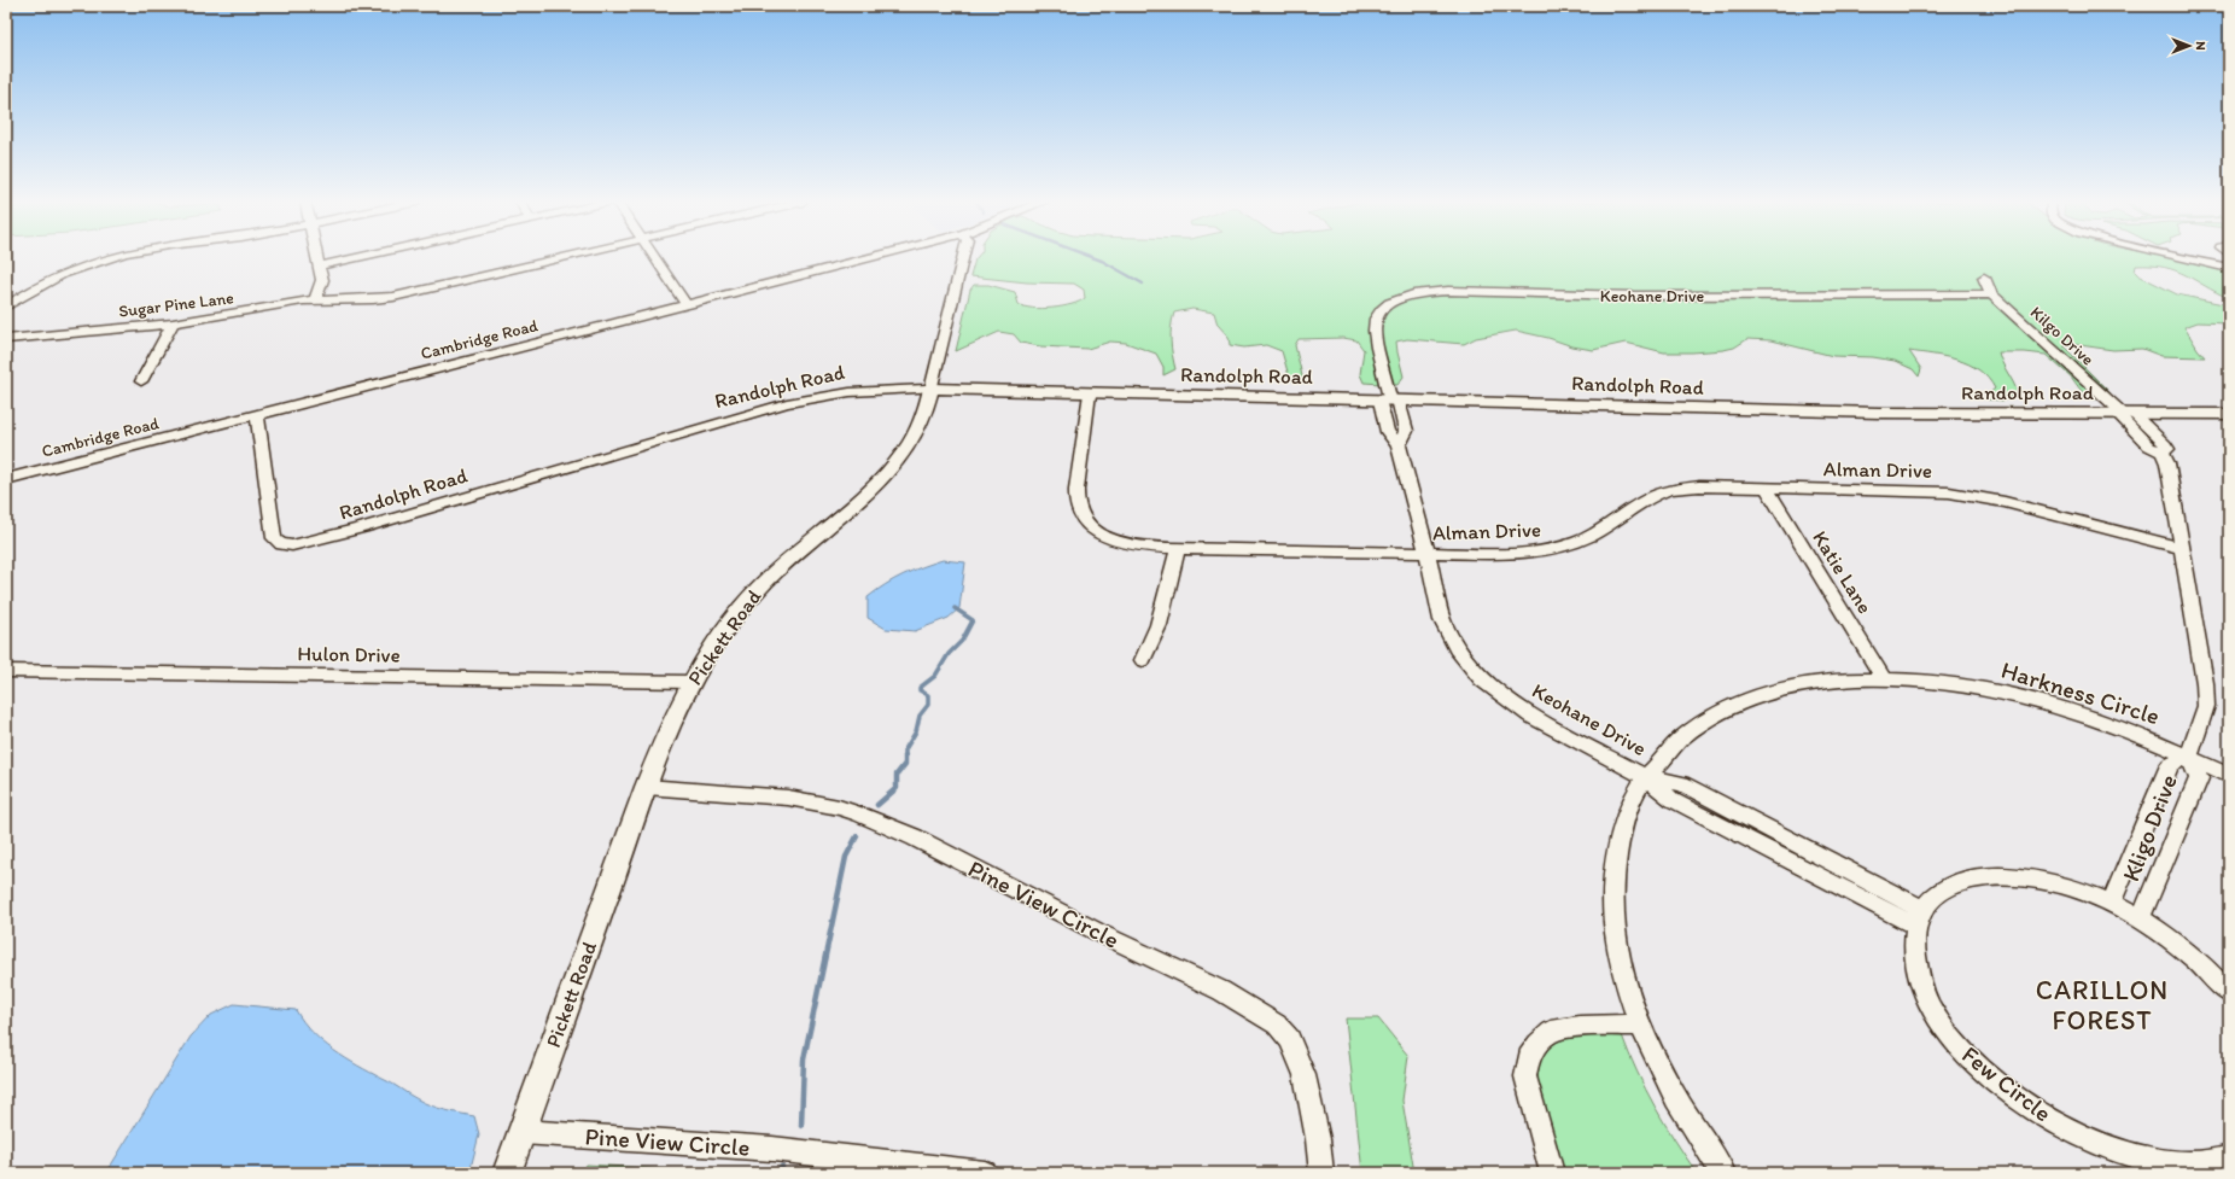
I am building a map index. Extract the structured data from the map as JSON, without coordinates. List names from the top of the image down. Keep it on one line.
{"streets":{"street":["Keohane Drive","Sugar Pine Lane","Kilgo Drive","Cambridge Road","Randolph Road","Alman Drive","Katie Lane","Pickett Road","Hulon Drive","Harkness Circle","Kligo Drive","Pine View Circle","Few Circle"]},"crossings":[["Keohane Drive","Kilgo Drive"],["Keohane Drive","Randolph Road"],["Keohane Drive","Alman Drive"],["Keohane Drive","Harkness Circle"],["Keohane Drive","Few Circle"],["Kilgo Drive","Randolph Road"],["Kilgo Drive","Kligo Drive"],["Cambridge Road","Randolph Road"],["Randolph Road","Alman Drive"],["Randolph Road","Pickett Road"],["Randolph Road","Kligo Drive"],["Alman Drive","Katie Lane"],["Alman Drive","Kligo Drive"],["Katie Lane","Harkness Circle"],["Pickett Road","Hulon Drive"],["Pickett Road","Pine View Circle"],["Harkness Circle","Kligo Drive"]],"districts":["CARILLON FOREST"],"north":"right"}
